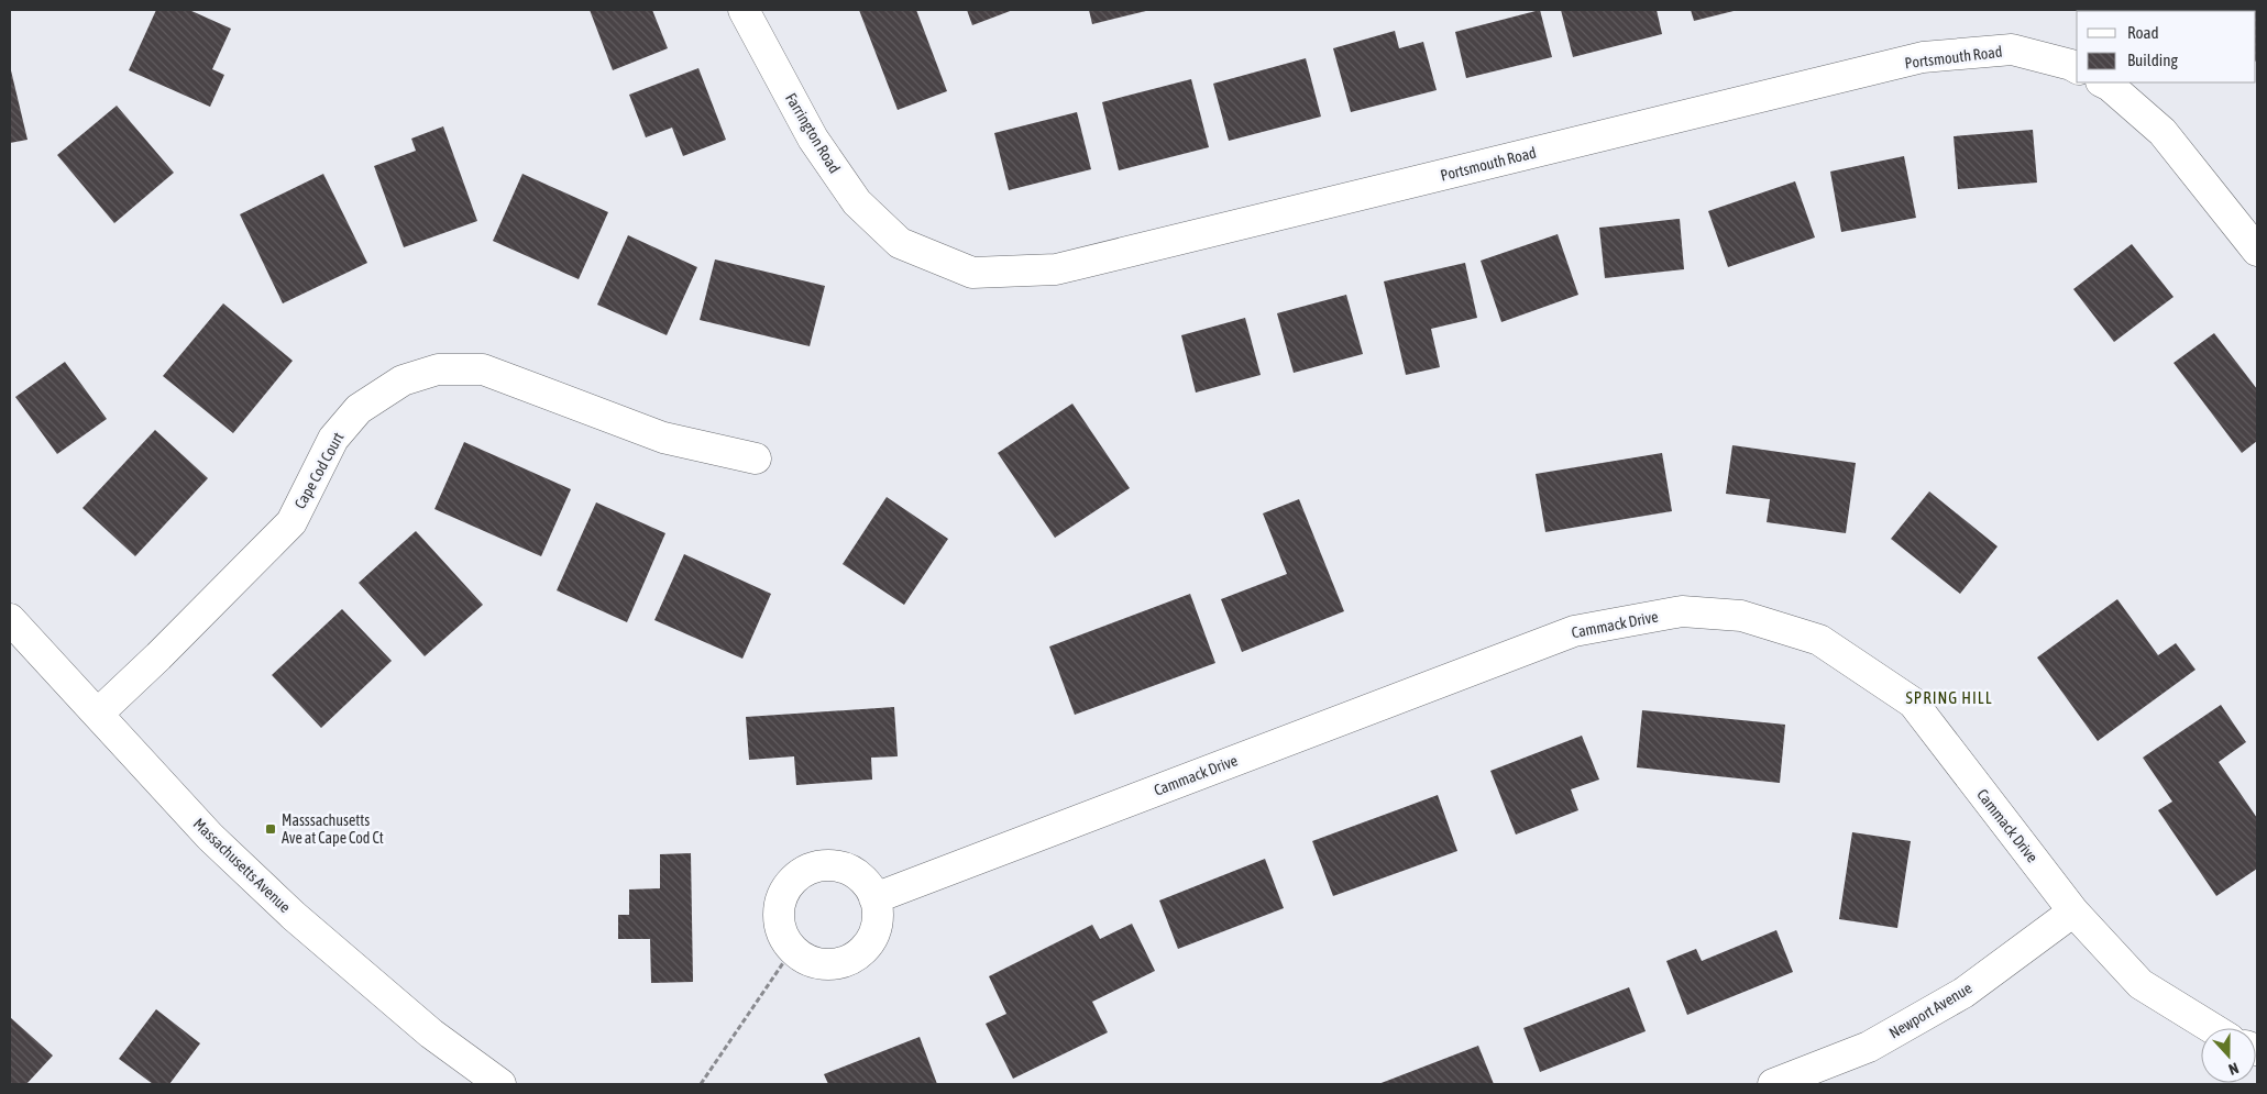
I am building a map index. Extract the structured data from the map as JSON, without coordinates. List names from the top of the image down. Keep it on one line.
{"streets":{"street":["Portsmouth Road","Farrington Road","Cape Cod Court","Cammack Drive","Massachusetts Avenue","Newport Avenue"]},"crossings":[["Portsmouth Road","Farrington Road"],["Cape Cod Court","Massachusetts Avenue"],["Cammack Drive","Newport Avenue"]],"districts":["SPRING HILL"],"places":{"transit":["Masssachusetts Ave at Cape Cod Ct"]},"legend":["Road","Building"],"north":"bottom"}
